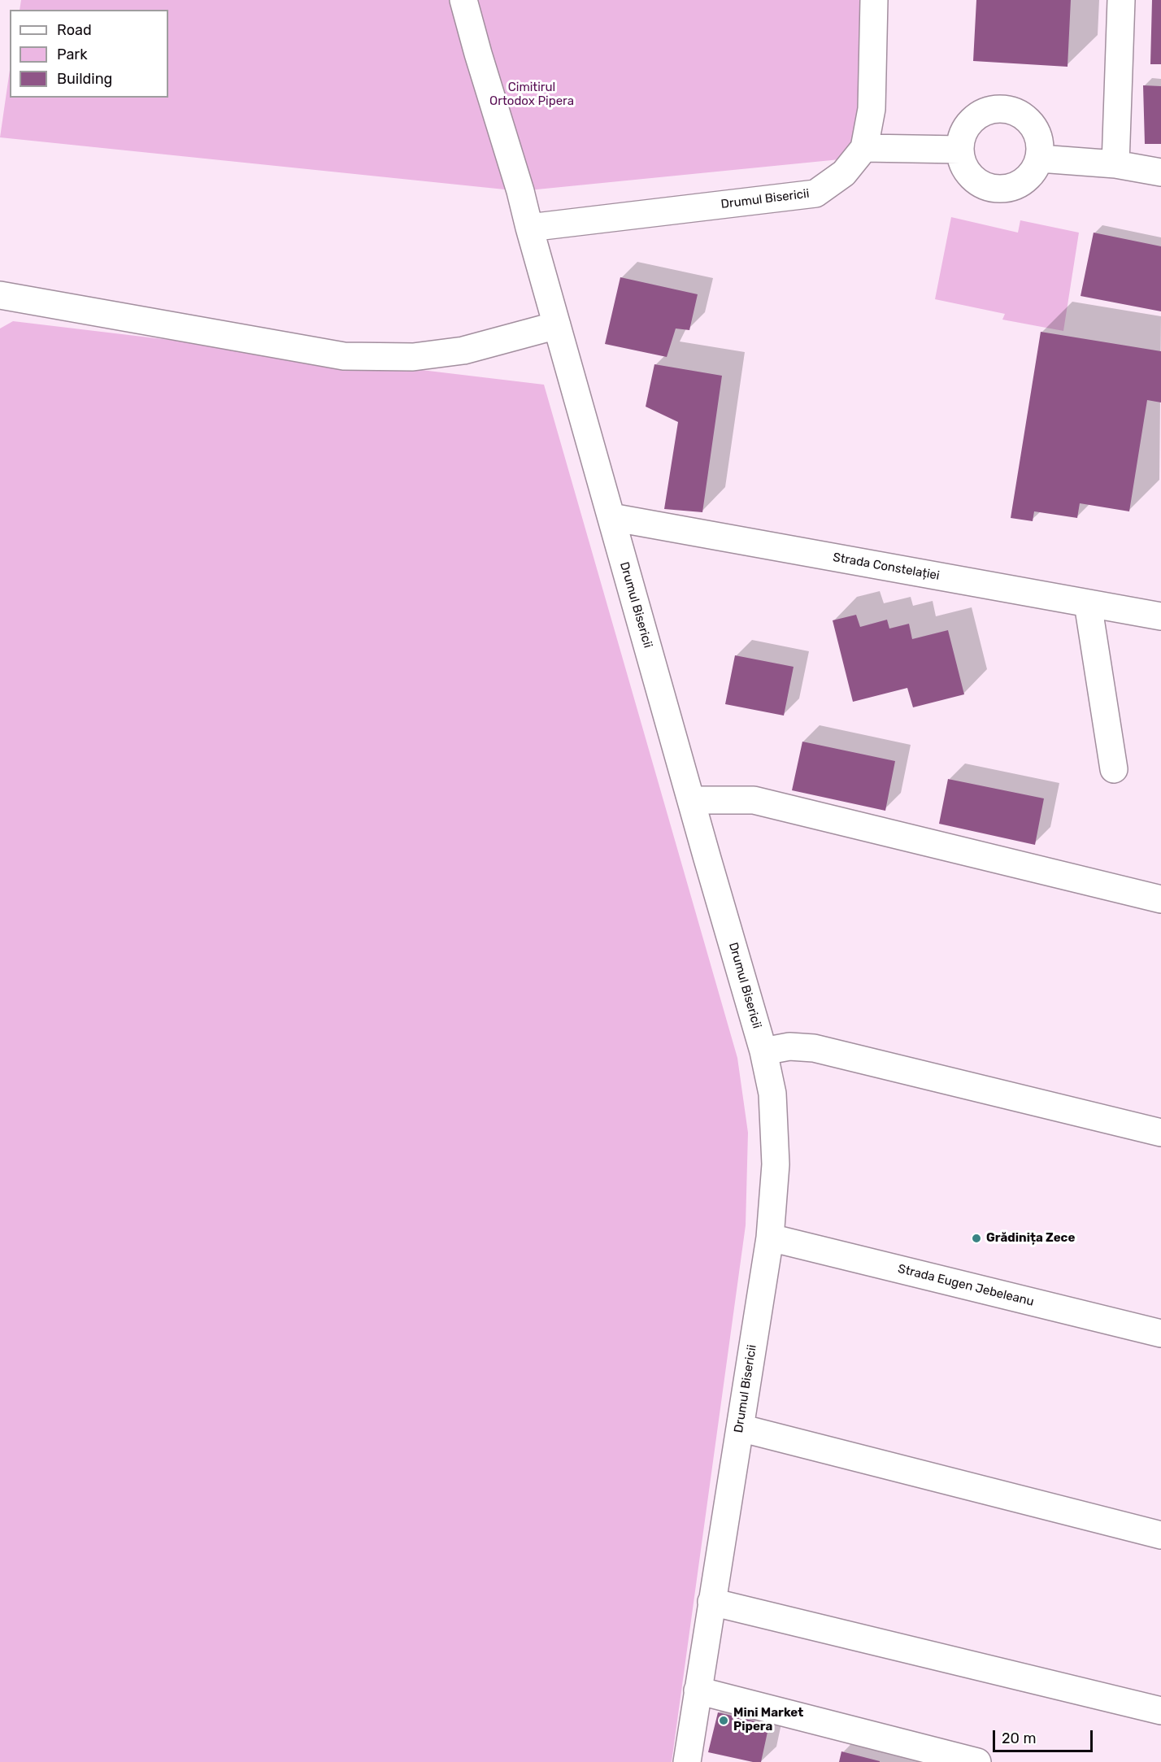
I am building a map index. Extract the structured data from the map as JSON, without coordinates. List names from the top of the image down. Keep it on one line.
{"streets":{"street":["Drumul Bisericii","Strada Constelației","Strada Eugen Jebeleanu"]},"crossings":[["Drumul Bisericii","Strada Constelației"],["Drumul Bisericii","Strada Eugen Jebeleanu"]],"parks":["Cimitirul Ortodox Pipera"],"places":["Grădinița Zece","Mini Market Pipera"],"legend":["Road","Park","Building"],"scale_bar":"20 m"}
